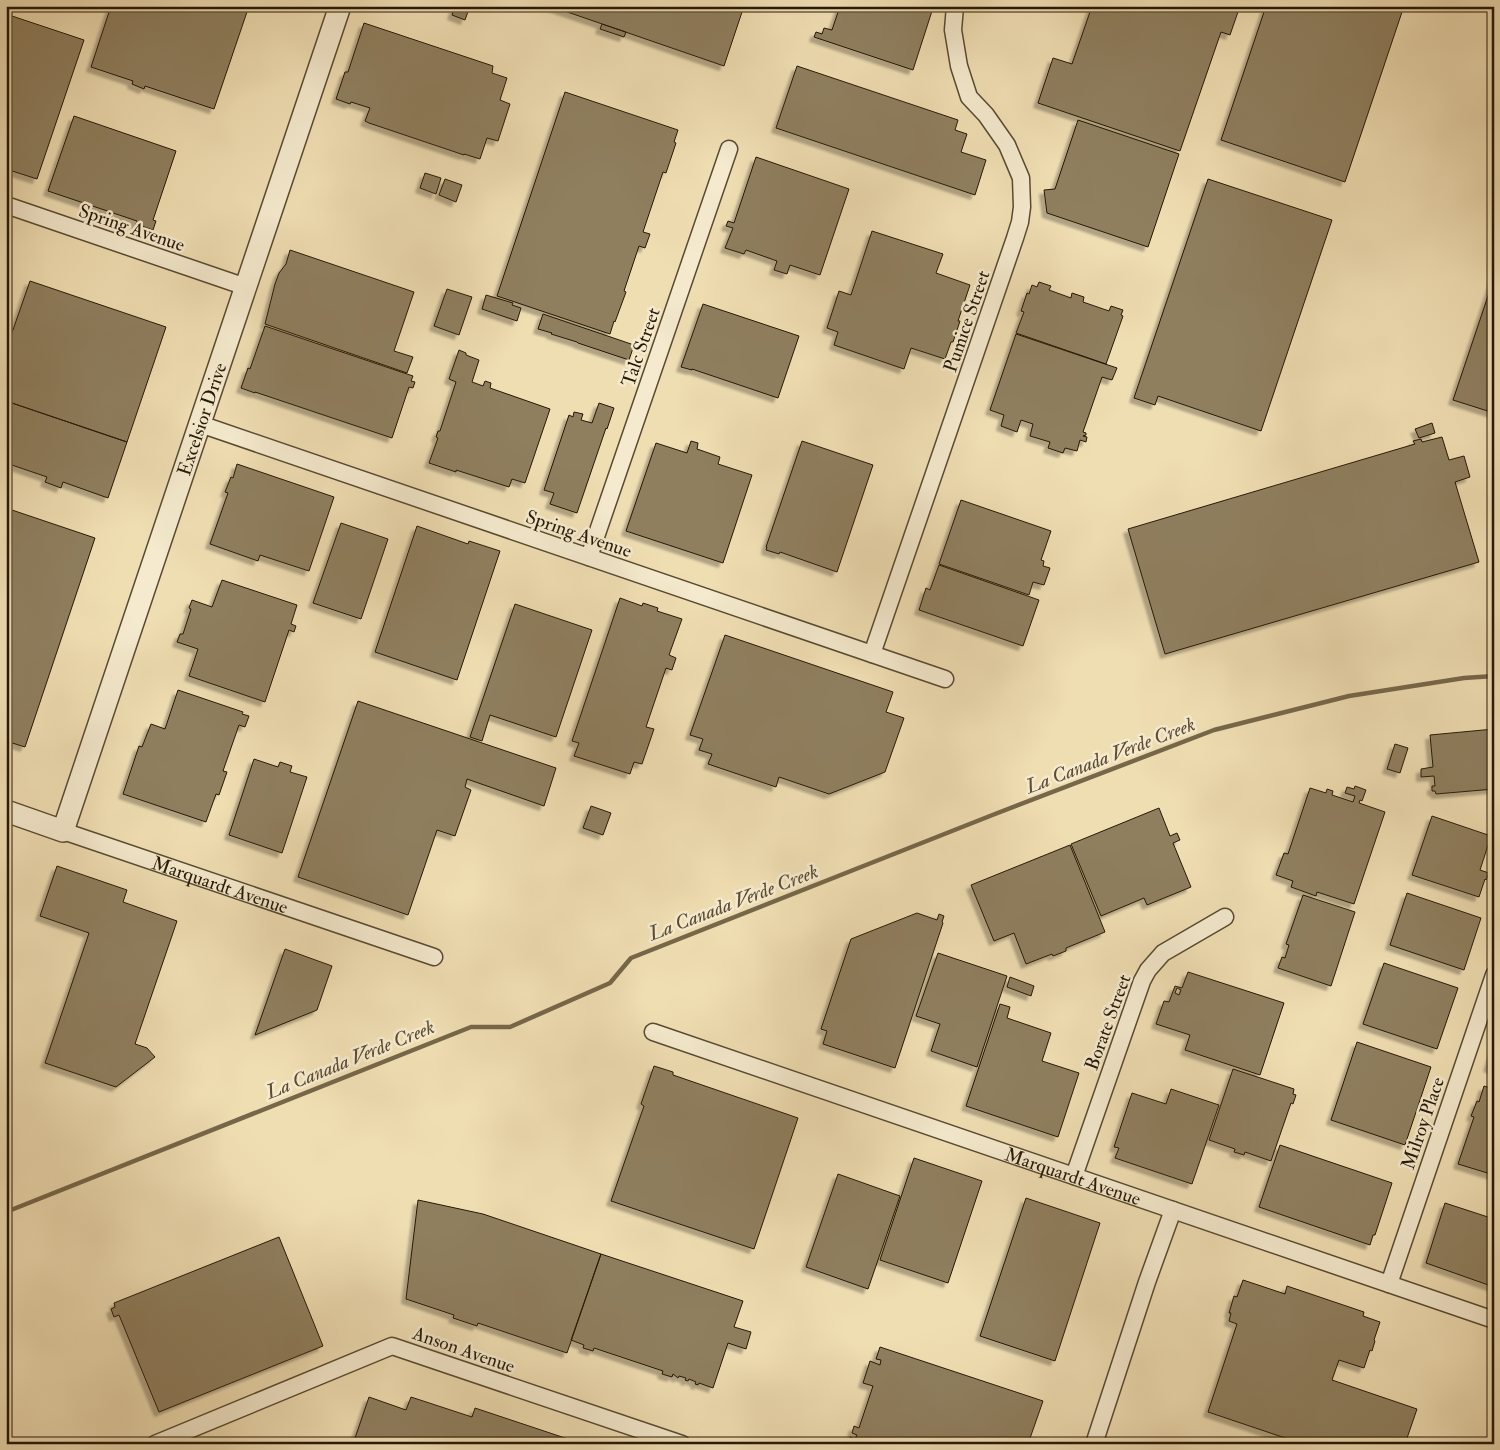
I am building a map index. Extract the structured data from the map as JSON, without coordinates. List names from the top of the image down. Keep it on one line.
{"streets":{"street":["Spring Avenue","Pumice Street","Talc Street","Excelsior Drive","Marquardt Avenue","Borate Street","Milroy Place","Anson Avenue"]},"crossings":[["Spring Avenue","Pumice Street"],["Spring Avenue","Talc Street"],["Spring Avenue","Excelsior Drive"],["Excelsior Drive","Marquardt Avenue"],["Marquardt Avenue","Borate Street"],["Marquardt Avenue","Milroy Place"]],"water":["La Canada Verde Creek"]}
